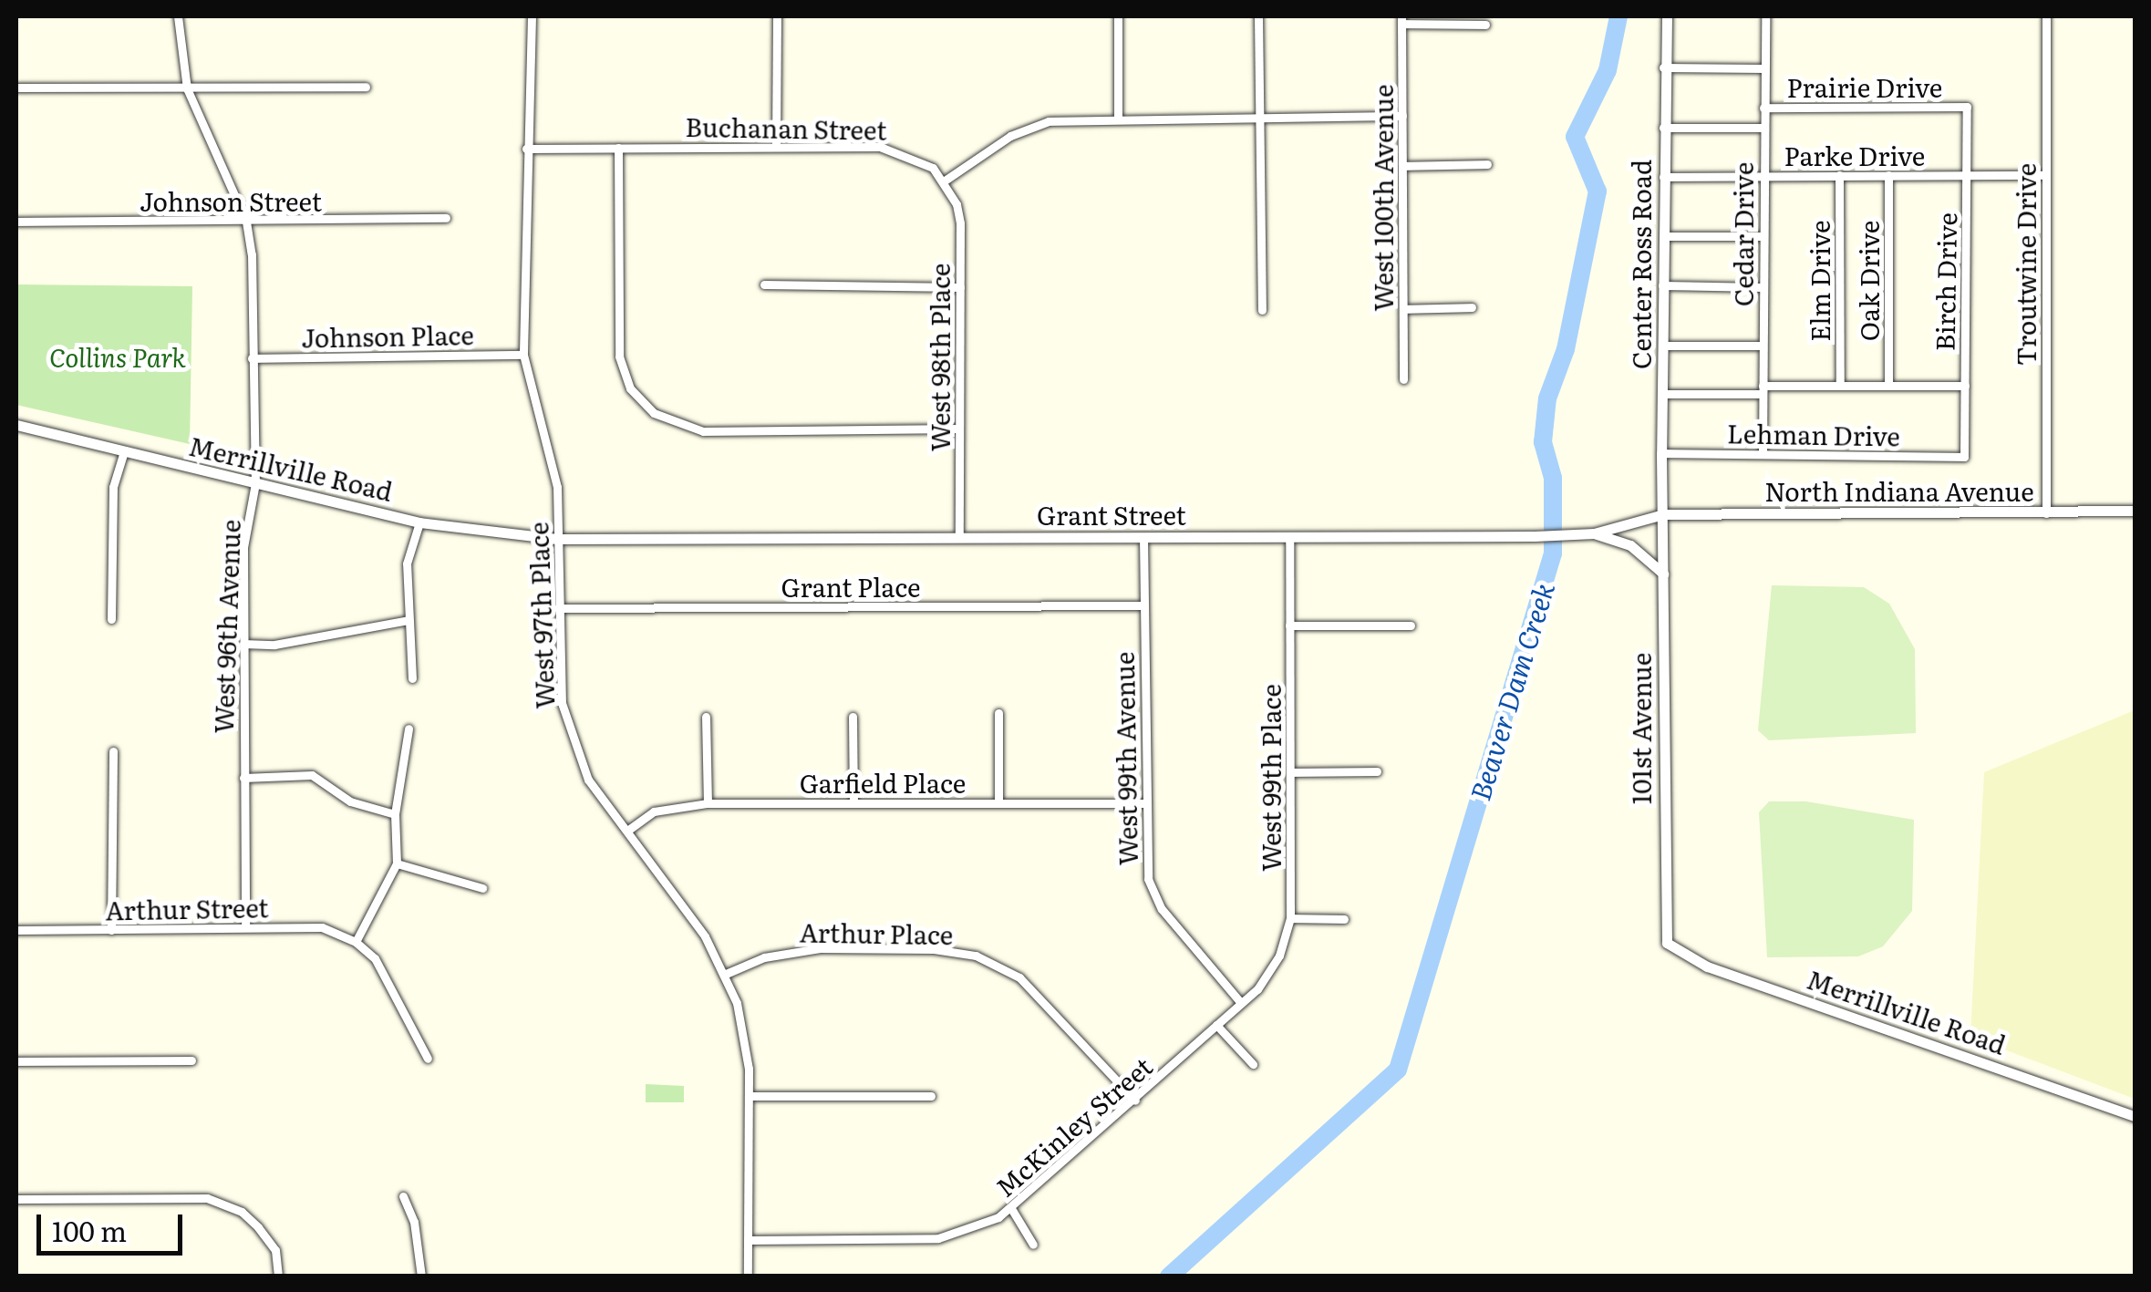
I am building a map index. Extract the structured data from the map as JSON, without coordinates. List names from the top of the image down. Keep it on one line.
{"streets":{"street":["Prairie Drive","Buchanan Street","Parke Drive","West 100th Avenue","Johnson Street","Cedar Drive","Center Ross Road","Troutwine Drive","Elm Drive","Oak Drive","Birch Drive","Johnson Place","West 98th Place","Lehman Drive","Merrillville Road","North Indiana Avenue","Grant Street","Grant Place","West 97th Place","West 96th Avenue","101st Avenue","West 99th Avenue","West 99th Place","Garfield Place","Arthur Street","Arthur Place","McKinley Street"]},"crossings":[["Prairie Drive","Cedar Drive"],["Prairie Drive","Center Ross Road"],["Prairie Drive","Birch Drive"],["Buchanan Street","West 98th Place"],["Buchanan Street","West 97th Place"],["Parke Drive","Cedar Drive"],["Parke Drive","Center Ross Road"],["Parke Drive","Troutwine Drive"],["Parke Drive","Elm Drive"],["Parke Drive","Oak Drive"],["Parke Drive","Birch Drive"],["Johnson Street","West 96th Avenue"],["Cedar Drive","Lehman Drive"],["Center Ross Road","Lehman Drive"],["Center Ross Road","North Indiana Avenue"],["Center Ross Road","Grant Street"],["Center Ross Road","101st Avenue"],["Troutwine Drive","North Indiana Avenue"],["Birch Drive","Lehman Drive"],["Johnson Place","West 97th Place"],["Johnson Place","West 96th Avenue"],["West 98th Place","Grant Street"],["Merrillville Road","Grant Street"],["Merrillville Road","West 97th Place"],["Merrillville Road","West 96th Avenue"],["Merrillville Road","101st Avenue"],["North Indiana Avenue","Grant Street"],["North Indiana Avenue","101st Avenue"],["Grant Street","West 97th Place"],["Grant Street","101st Avenue"],["Grant Street","West 99th Avenue"],["Grant Street","West 99th Place"],["Grant Place","West 97th Place"],["Grant Place","West 99th Avenue"],["West 97th Place","Garfield Place"],["West 97th Place","Arthur Place"],["West 97th Place","McKinley Street"],["West 96th Avenue","Arthur Street"],["West 99th Avenue","West 99th Place"],["West 99th Avenue","Garfield Place"],["West 99th Avenue","McKinley Street"],["West 99th Place","McKinley Street"],["Arthur Place","McKinley Street"]],"water":["Beaver Dam Creek"],"parks":["Collins Park"],"scale_bar":"100 m"}
